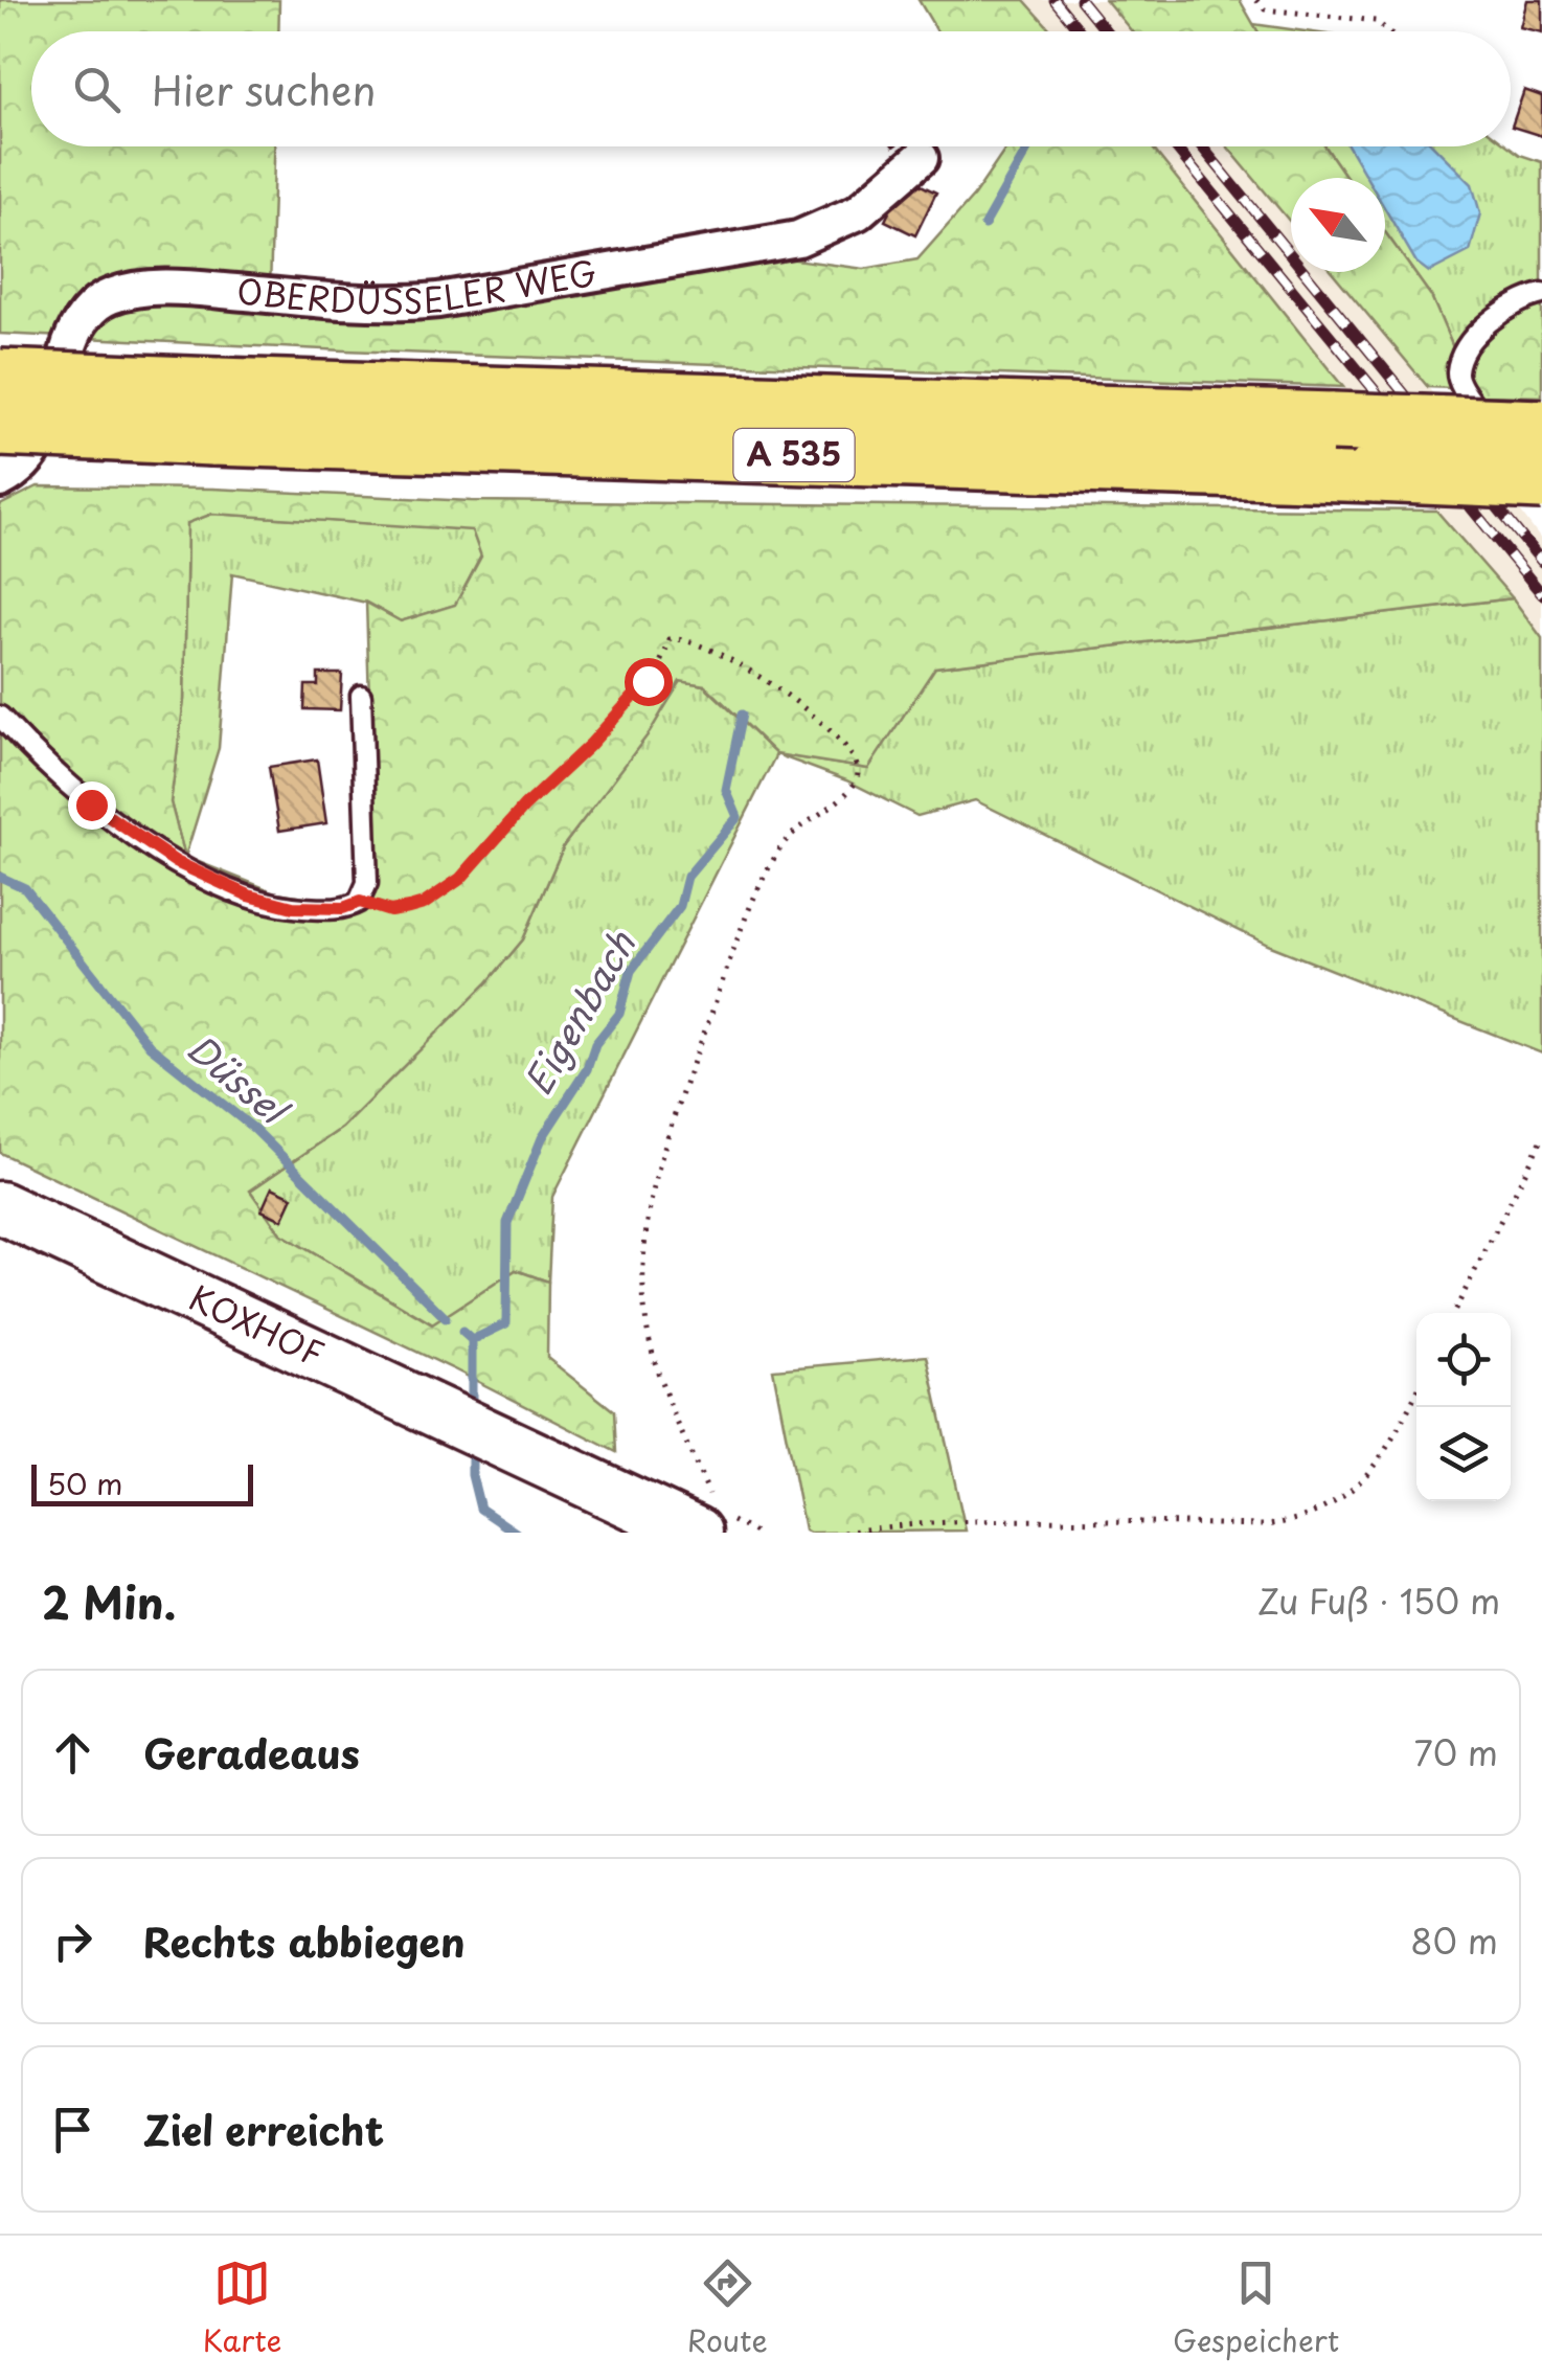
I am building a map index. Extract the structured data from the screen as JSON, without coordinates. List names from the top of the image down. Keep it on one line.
{"streets":{"highway":["A 535"],"main road":["KOXHOF"],"street":["OBERDÜSSELER WEG"]},"water":["Eigenbach","Düssel"],"scale_bar":"50 m","north":"top left","page":{"search":"Hier suchen","scale":"50 m","heading":["2 Min.","Zu Fuß · 150 m"],"list":[["Geradeaus","70 m"],["Rechts abbiegen","80 m"],"Ziel erreicht"],"nav":["Karte","Route","Gespeichert"]}}
